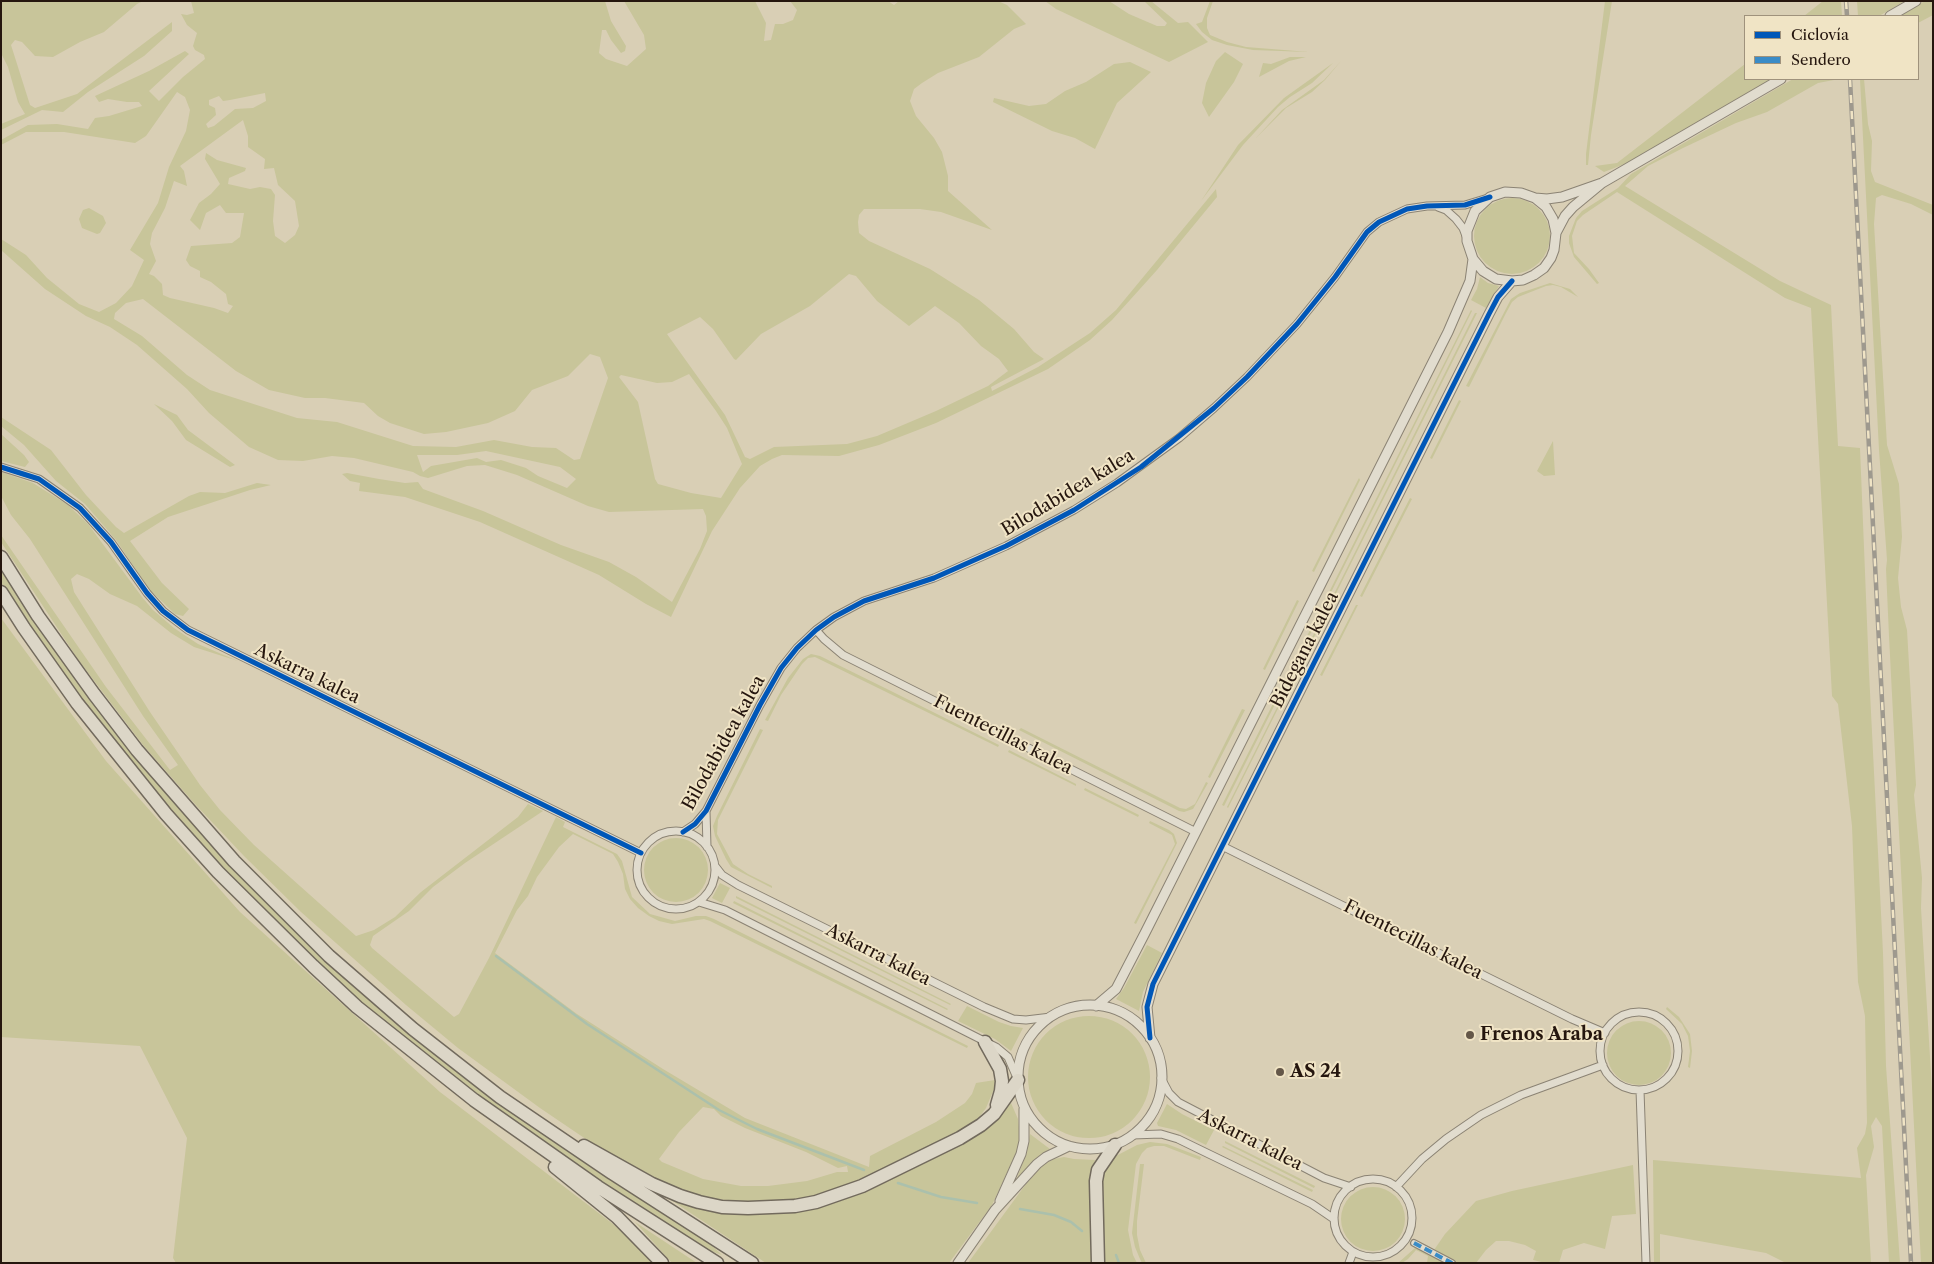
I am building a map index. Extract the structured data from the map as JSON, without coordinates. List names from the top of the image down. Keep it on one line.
{"streets":{"street":["Bilodabidea kalea","Bidegana kalea","Askarra kalea","Fuentecillas kalea"]},"crossings":[["Bilodabidea kalea","Bidegana kalea"],["Bilodabidea kalea","Askarra kalea"],["Bilodabidea kalea","Fuentecillas kalea"],["Bidegana kalea","Askarra kalea"],["Bidegana kalea","Fuentecillas kalea"]],"places":["Frenos Araba","AS 24"],"legend":["Ciclovía","Sendero"]}
